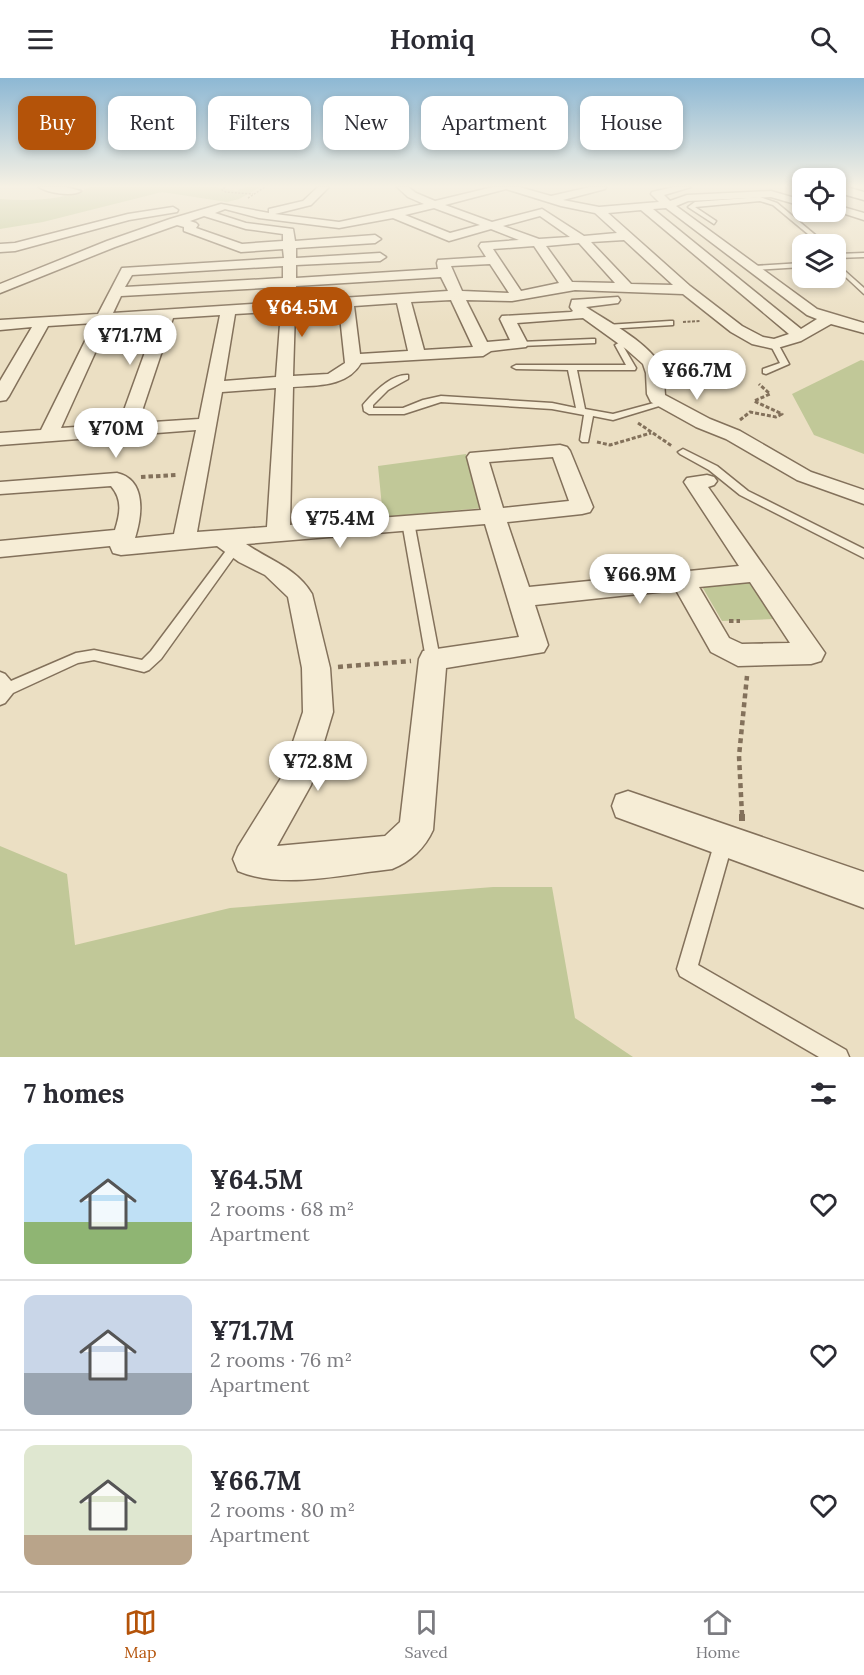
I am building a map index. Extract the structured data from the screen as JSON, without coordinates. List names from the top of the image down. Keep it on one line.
{"page":{"header":"Homiq","chip":["Buy","Rent","Filters","New","Apartment","House"],"price":["¥64.5M","¥71.7M","¥66.7M","¥70M","¥75.4M","¥66.9M","¥72.8M"],"heading":"7 homes","list":[{"name":"¥64.5M","note":"2 rooms · 68 m² · Apartment"},{"name":"¥71.7M","note":"2 rooms · 76 m² · Apartment"},{"name":"¥66.7M","note":"2 rooms · 80 m² · Apartment"}],"tabs":["Map","Saved","Home"]}}
